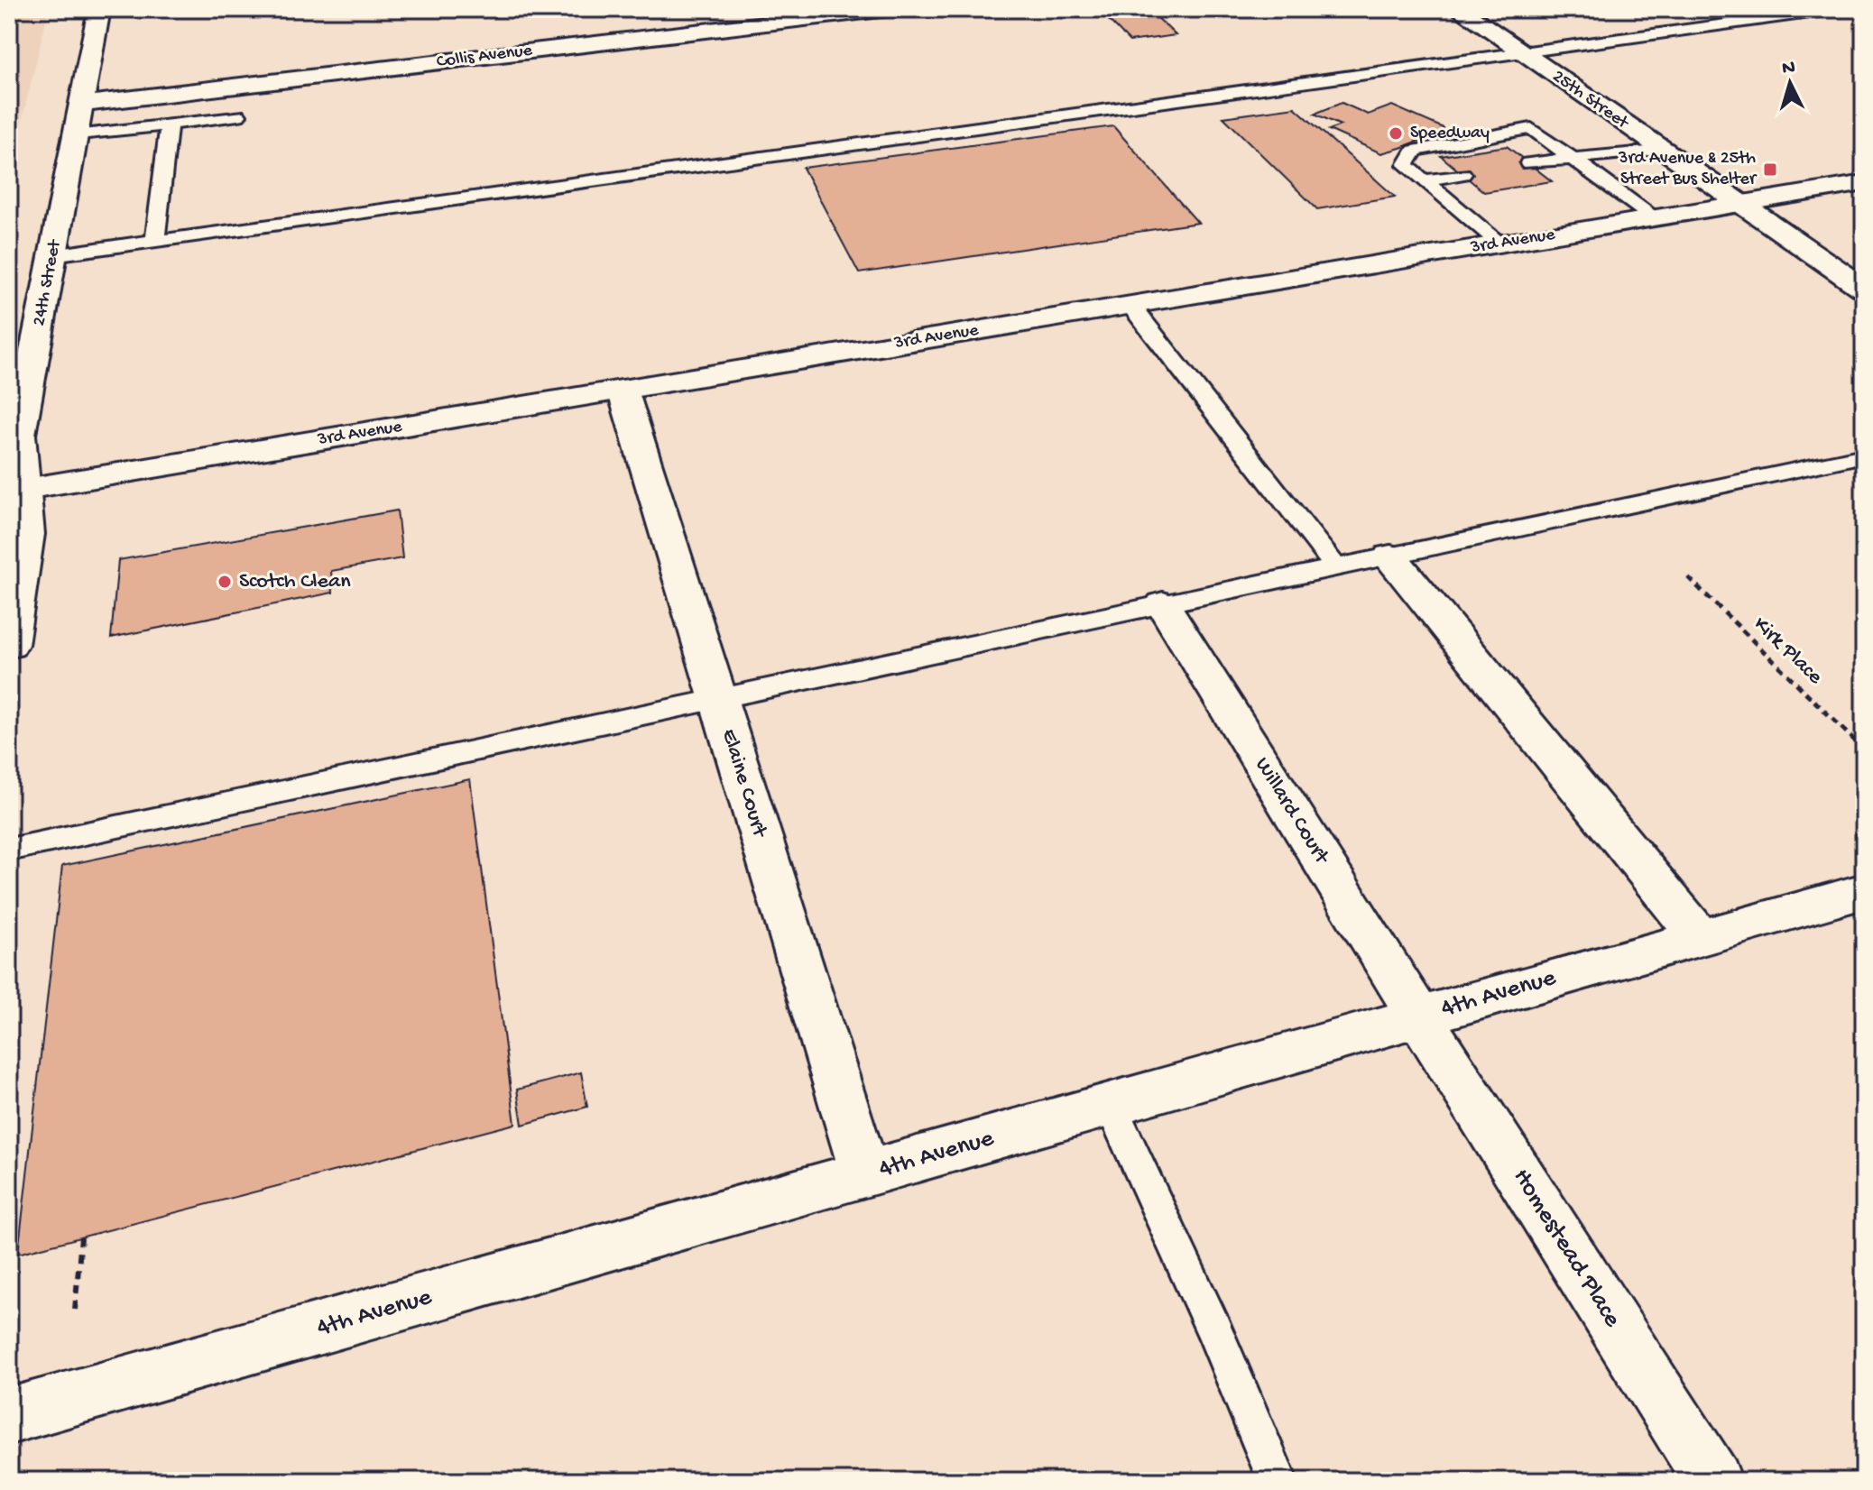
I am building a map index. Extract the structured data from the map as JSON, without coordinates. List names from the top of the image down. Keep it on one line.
{"streets":{"street":["Collis Avenue","25th Street","3rd Avenue","24th Street","Elaine Court","Willard Court","4th Avenue","Homestead Place"],"path":["Kirk Place"]},"crossings":[["Collis Avenue","24th Street"],["25th Street","3rd Avenue"],["3rd Avenue","24th Street"],["3rd Avenue","Elaine Court"],["Elaine Court","4th Avenue"],["Willard Court","4th Avenue"],["Willard Court","Homestead Place"],["4th Avenue","Homestead Place"]],"places":{"other":["Speedway","Scotch Clean"],"transit":["3rd Avenue & 25th Street Bus Shelter"]},"north":"top"}
